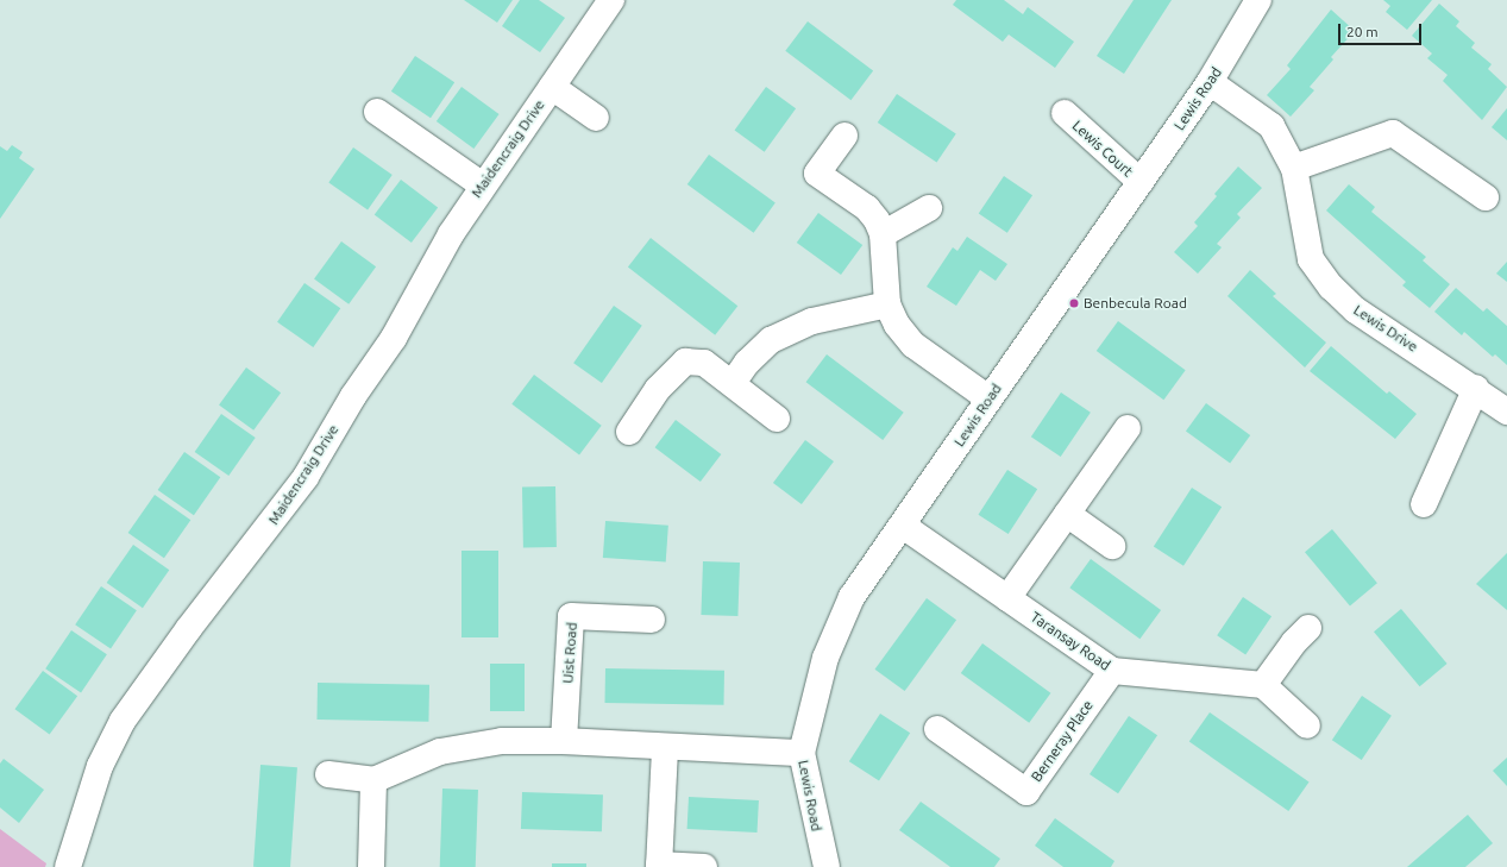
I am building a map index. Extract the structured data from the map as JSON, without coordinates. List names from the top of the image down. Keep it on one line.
{"streets":{"street":["Lewis Road","Maidencraig Drive","Lewis Court","Lewis Drive","Taransay Road","Uist Road","Berneray Place"]},"crossings":[["Lewis Road","Lewis Court"],["Lewis Road","Lewis Drive"],["Lewis Road","Taransay Road"],["Taransay Road","Berneray Place"]],"places":["Benbecula Road"],"scale_bar":"20 m"}
